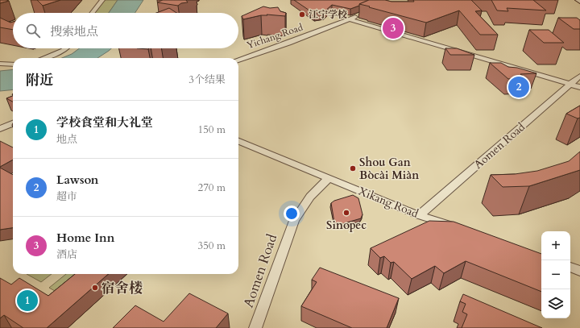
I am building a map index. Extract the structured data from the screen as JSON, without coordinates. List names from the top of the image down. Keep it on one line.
{"streets":{"street":["Yichang Road","Aomen Road","Xikang Road"]},"crossings":[["Aomen Road","Xikang Road"]],"places":["江宁学校","Shou Gan Bòcài Miàn","Sinopec","宿舍楼"],"page":{"search":"搜索地点","pins":["3","2","1"],"heading":["附近","3个结果"],"list":[{"mark":"1","name":"学校食堂和大礼堂","note":"地点","value":"150 m"},{"mark":"2","name":"Lawson","note":"超市","value":"270 m"},{"mark":"3","name":"Home Inn","note":"酒店","value":"350 m"}],"map_buttons":["+","−"]}}
